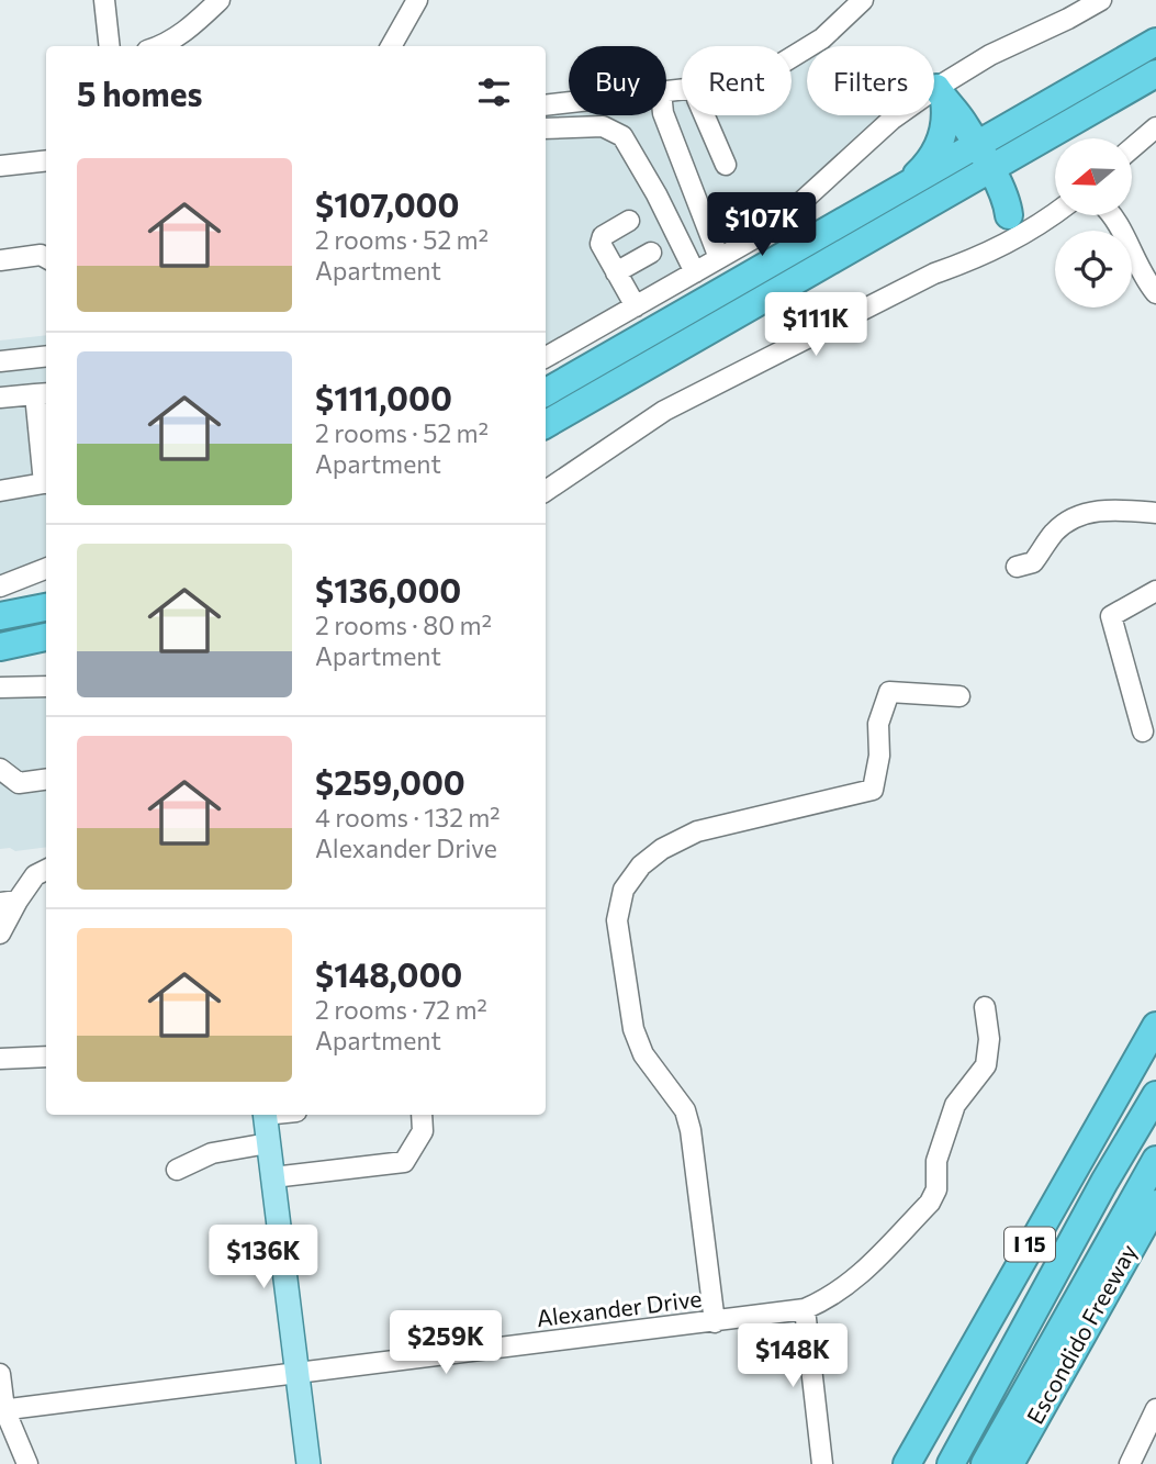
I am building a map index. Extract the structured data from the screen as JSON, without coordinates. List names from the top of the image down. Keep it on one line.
{"streets":{"highway":["I 15","Escondido Freeway"],"street":["Alexander Drive"]},"north":"left","page":{"chip":["Buy","Rent","Filters"],"heading":"5 homes","list":[{"name":"$107,000","note":"2 rooms · 52 m² · Apartment"},{"name":"$111,000","note":"2 rooms · 52 m² · Apartment"},{"name":"$136,000","note":"2 rooms · 80 m² · Apartment"},{"name":"$259,000","note":"4 rooms · 132 m² · Alexander Drive"},{"name":"$148,000","note":"2 rooms · 72 m² · Apartment"}],"price":["$107K","$111K","$136K","$259K","$148K"]}}
